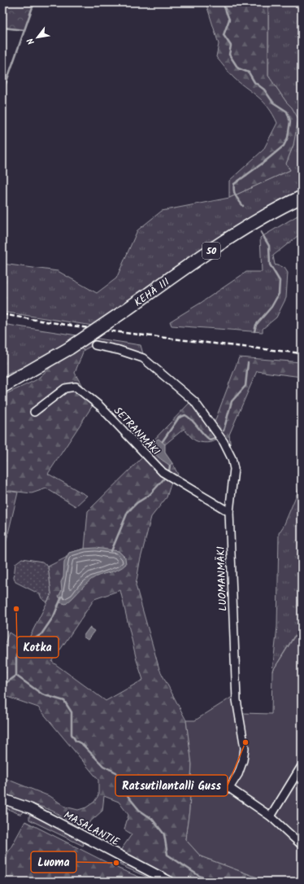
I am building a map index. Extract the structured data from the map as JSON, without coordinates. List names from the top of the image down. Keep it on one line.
{"streets":{"highway":["50","KEHÄ III"],"street":["SETRANMÄKI","LUOMANMÄKI","MASALANTIE"]},"crossings":[["SETRANMÄKI","LUOMANMÄKI"]],"places":["Kotka","Ratsutilantalli Guss","Luoma"],"north":"bottom left"}
